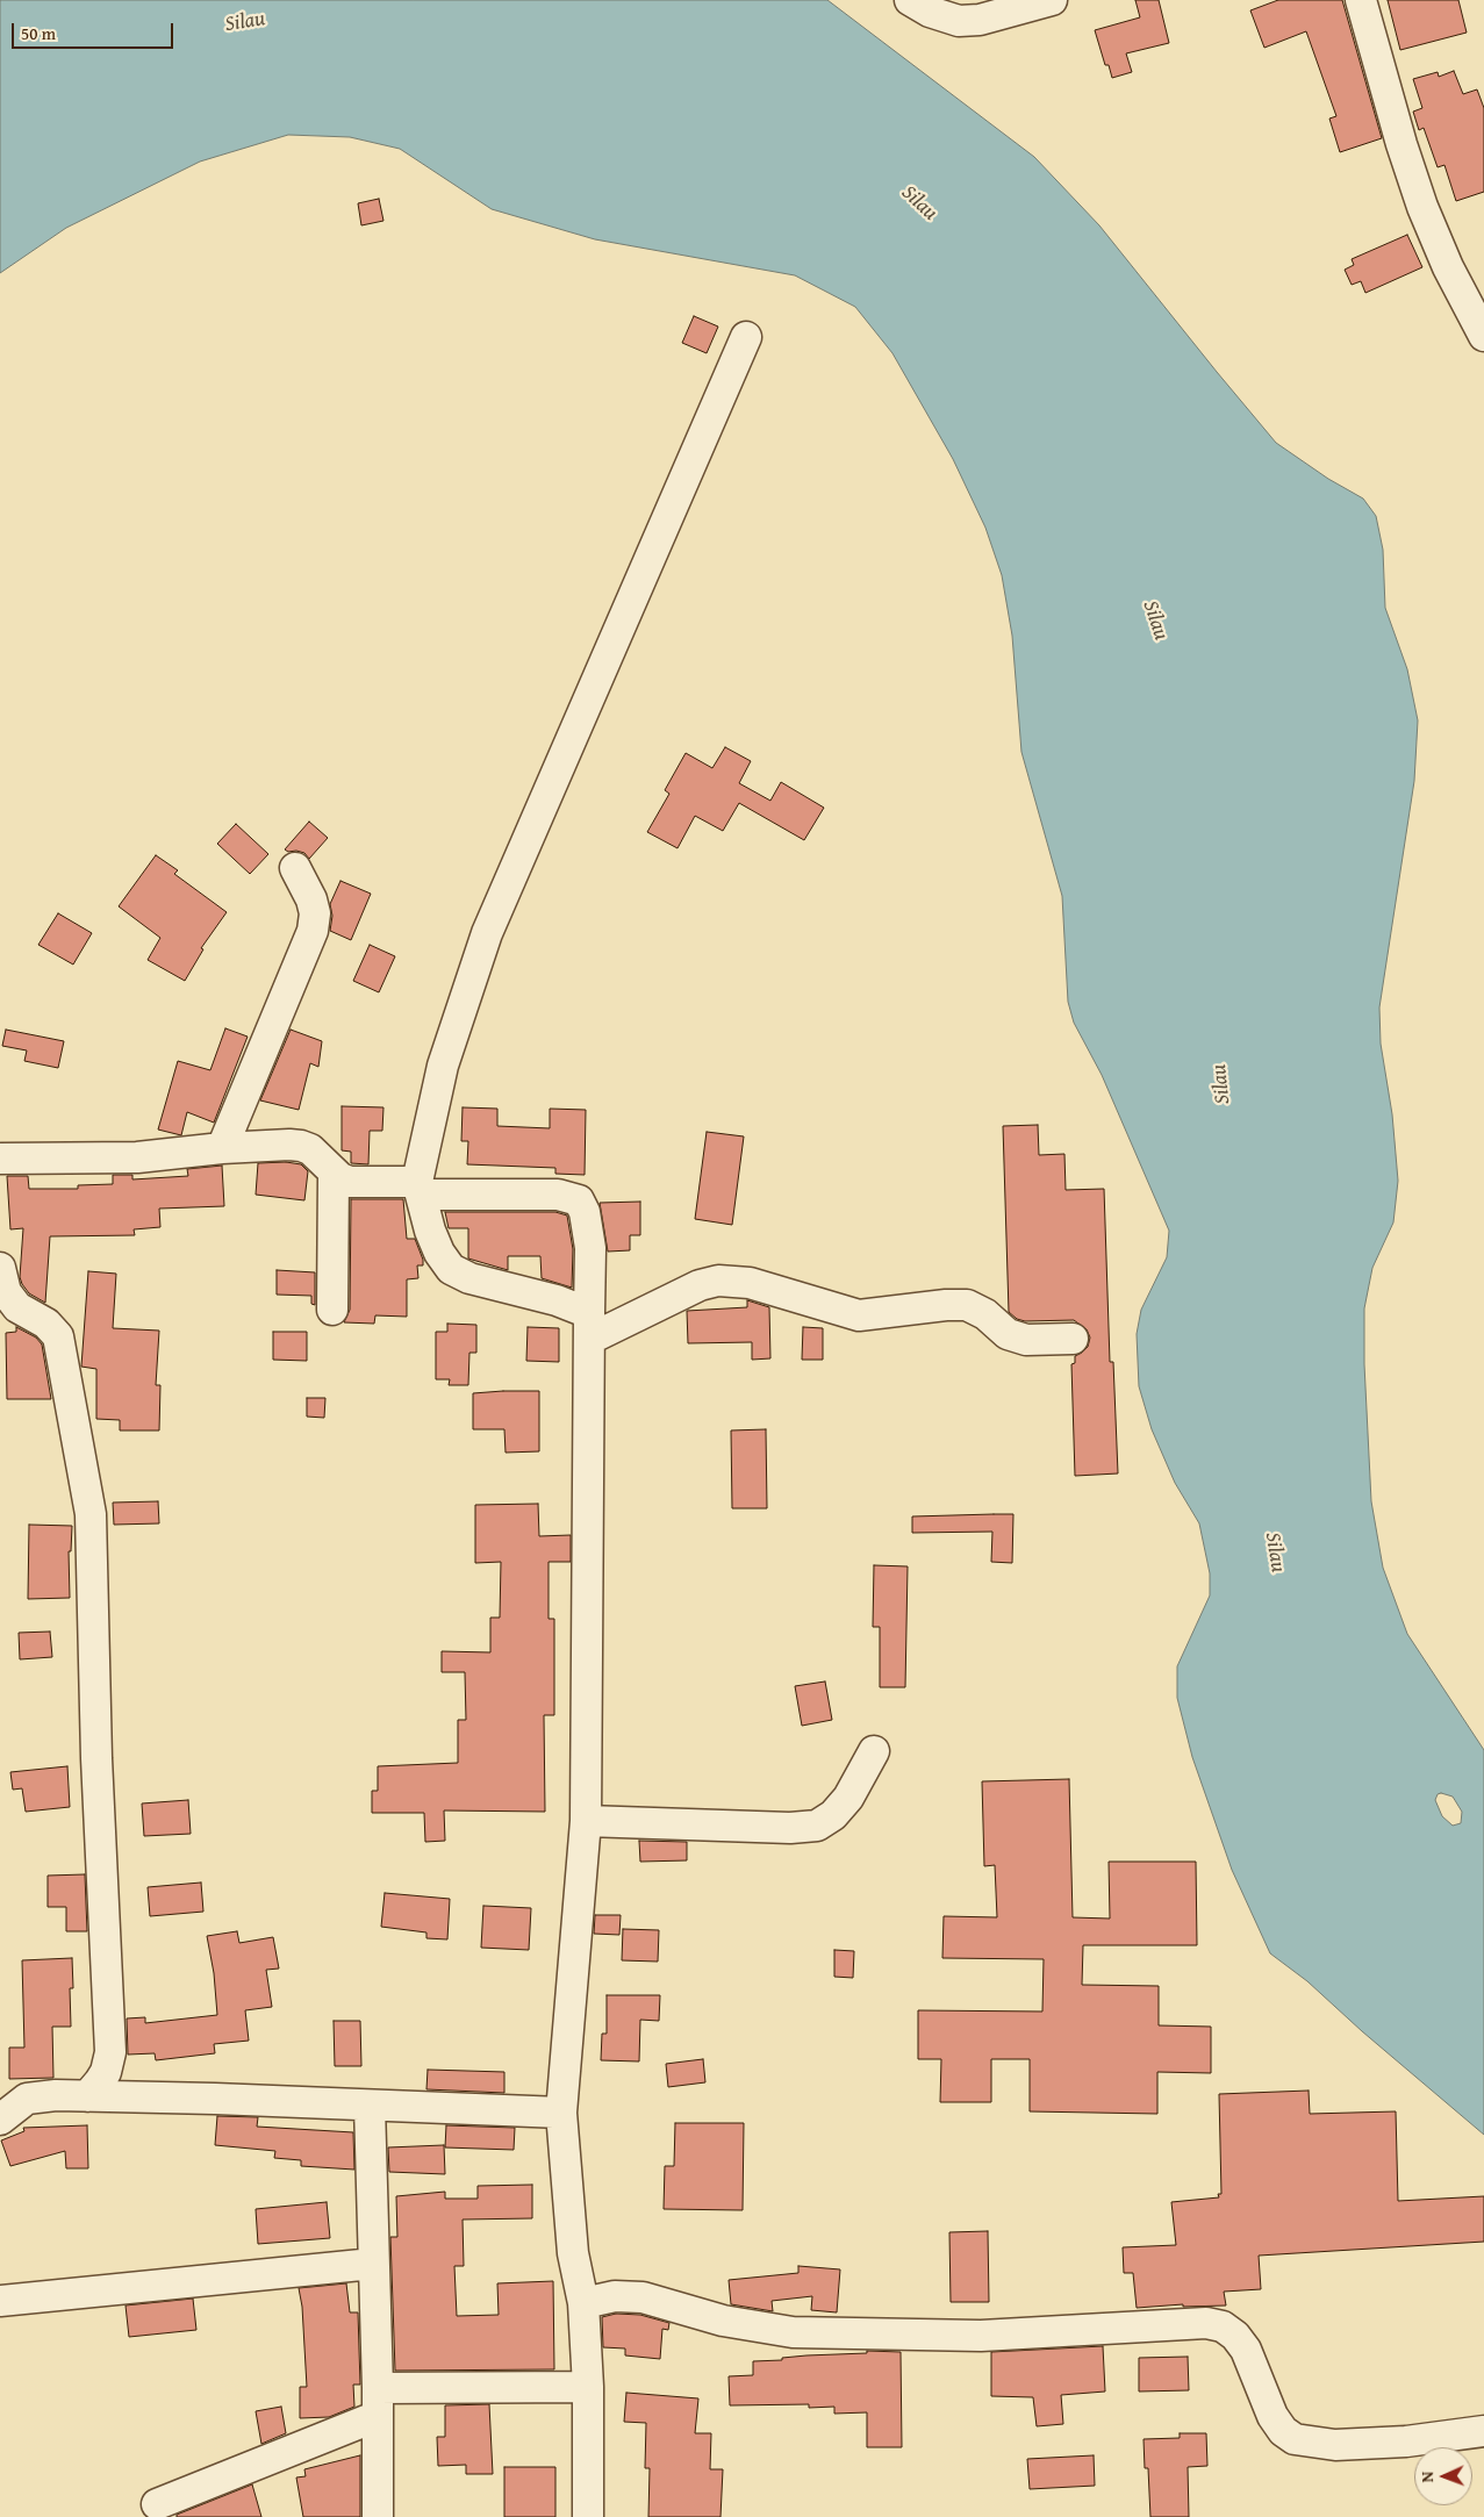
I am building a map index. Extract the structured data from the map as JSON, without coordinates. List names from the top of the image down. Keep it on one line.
{"water":["Silau"],"scale_bar":"50 m","north":"left"}
